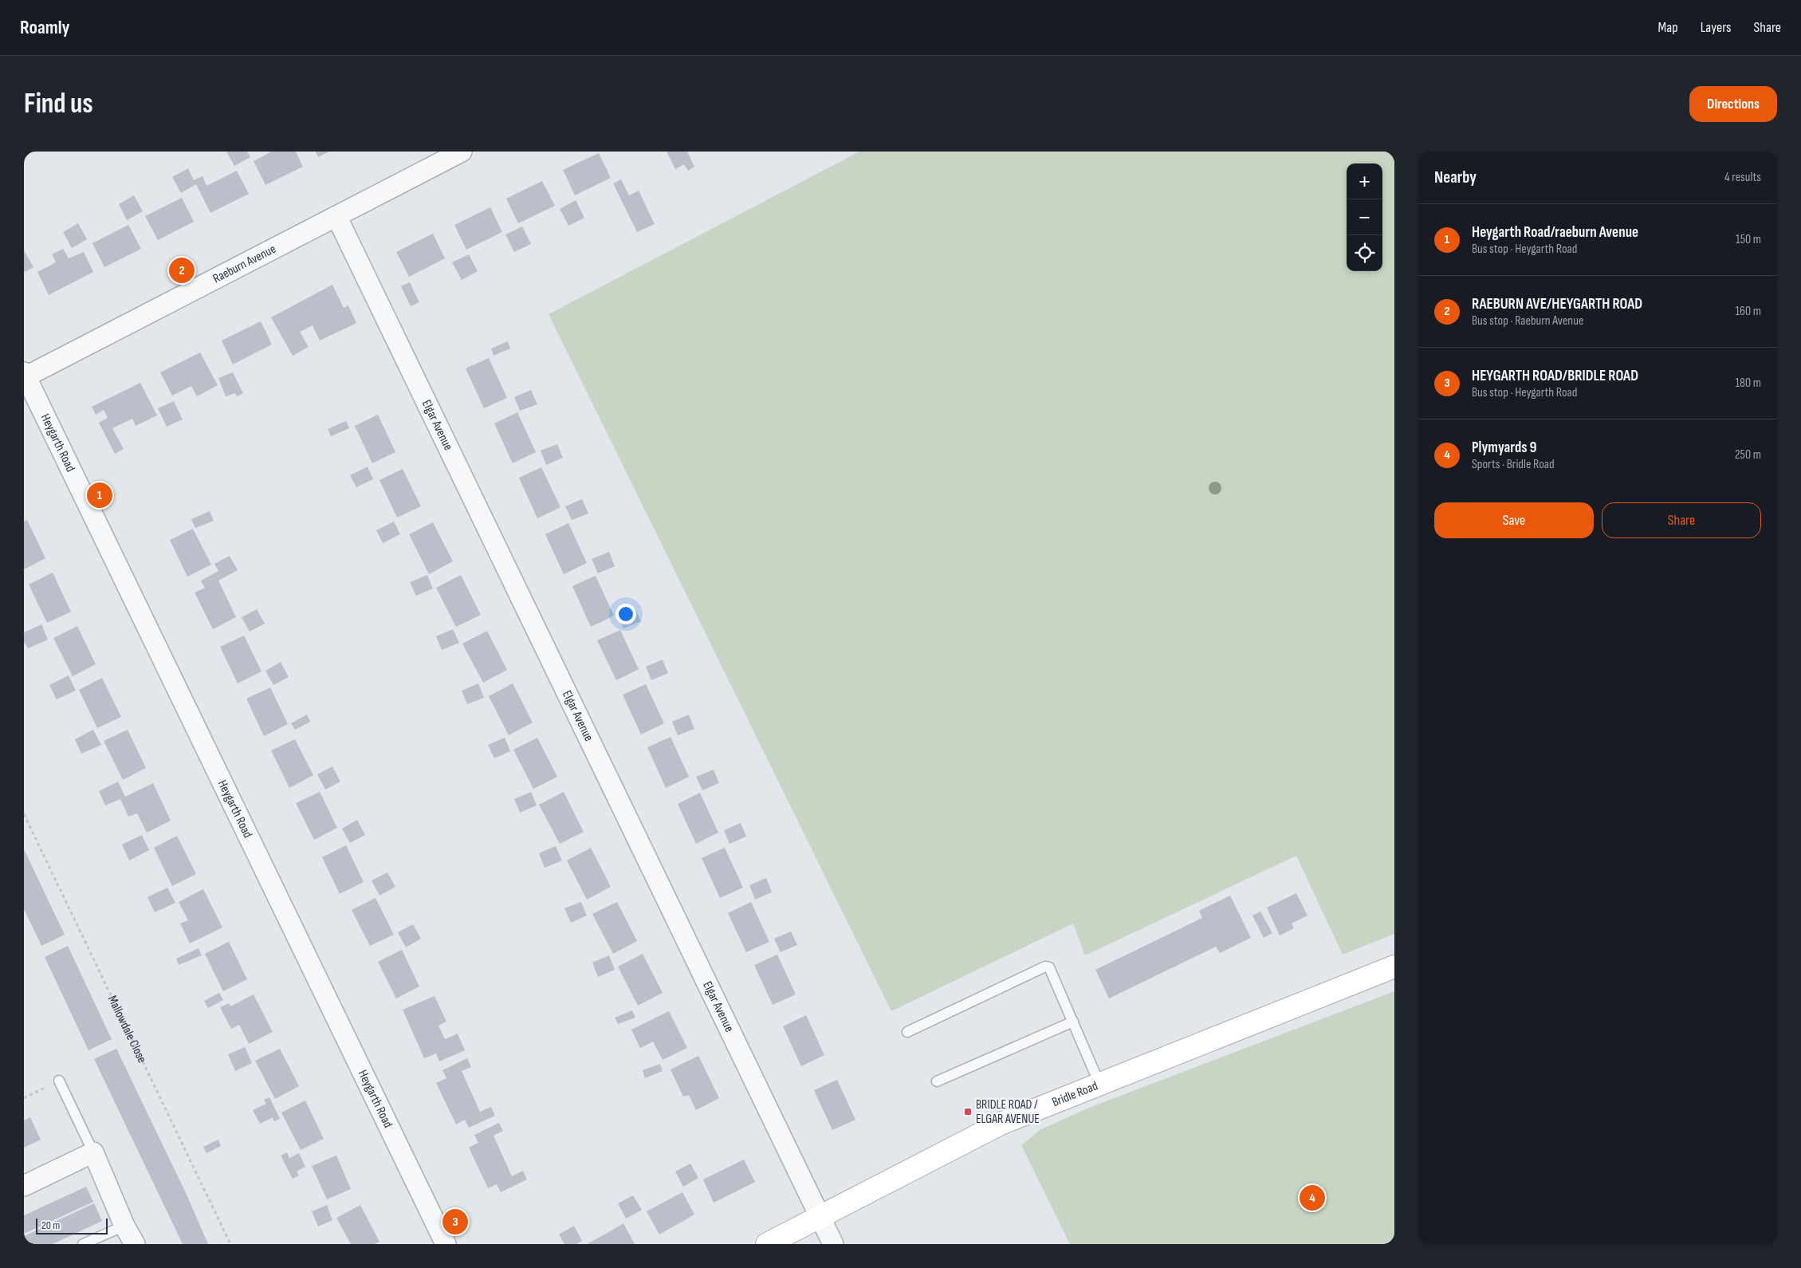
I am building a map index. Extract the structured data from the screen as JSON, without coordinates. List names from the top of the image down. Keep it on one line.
{"streets":{"street":["Raeburn Avenue","Elgar Avenue","Heygarth Road","Bridle Road"],"path":["Mallowdale Close"]},"crossings":[["Raeburn Avenue","Elgar Avenue"],["Raeburn Avenue","Heygarth Road"],["Elgar Avenue","Bridle Road"]],"places":{"transit":["BRIDLE ROAD / ELGAR AVENUE"]},"scale_bar":"20 m","page":{"header":"Roamly","nav":["Map","Layers","Share"],"buttons":["Directions",["Save","Share"]],"title":"Find us","heading":["Nearby","4 results"],"map_buttons":["+","−"],"list":[{"mark":"1","name":"Heygarth Road/raeburn Avenue","note":"Bus stop · Heygarth Road","value":"150 m"},{"mark":"2","name":"RAEBURN AVE/HEYGARTH ROAD","note":"Bus stop · Raeburn Avenue","value":"160 m"},{"mark":"3","name":"HEYGARTH ROAD/BRIDLE ROAD","note":"Bus stop · Heygarth Road","value":"180 m"},{"mark":"4","name":"Plymyards 9","note":"Sports · Bridle Road","value":"250 m"}],"pins":["2","1","4","3"],"scale":"20 m"}}
